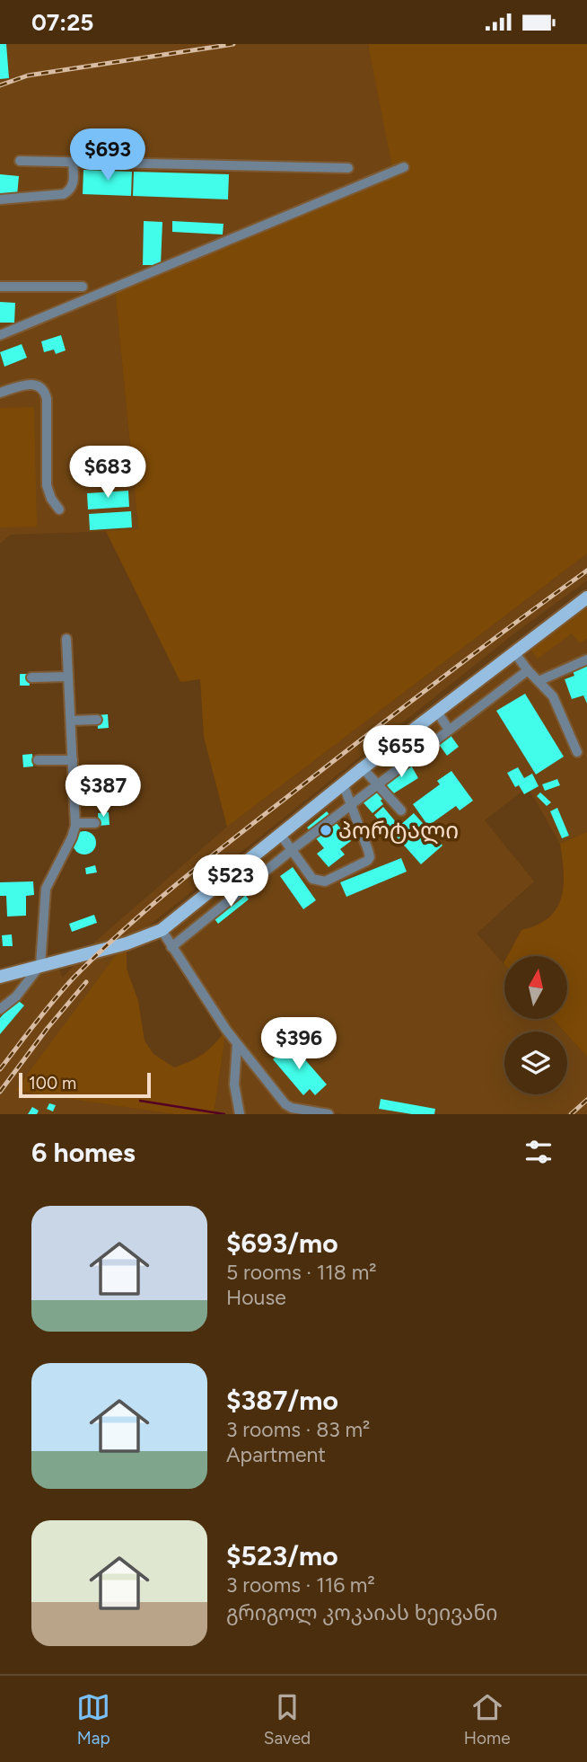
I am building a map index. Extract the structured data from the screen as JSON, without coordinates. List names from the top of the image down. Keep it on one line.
{"places":["პორტალი"],"scale_bar":"100 m","north":"top","page":{"status":"07:25","price":["$693","$683","$655","$387","$523","$396"],"scale":"100 m","heading":"6 homes","list":[{"name":"$693/mo","note":"5 rooms · 118 m² · House"},{"name":"$387/mo","note":"3 rooms · 83 m² · Apartment"},{"name":"$523/mo","note":"3 rooms · 116 m² · გრიგოლ კოკაიას ხეივანი"}],"tabs":["Map","Saved","Home"]}}
